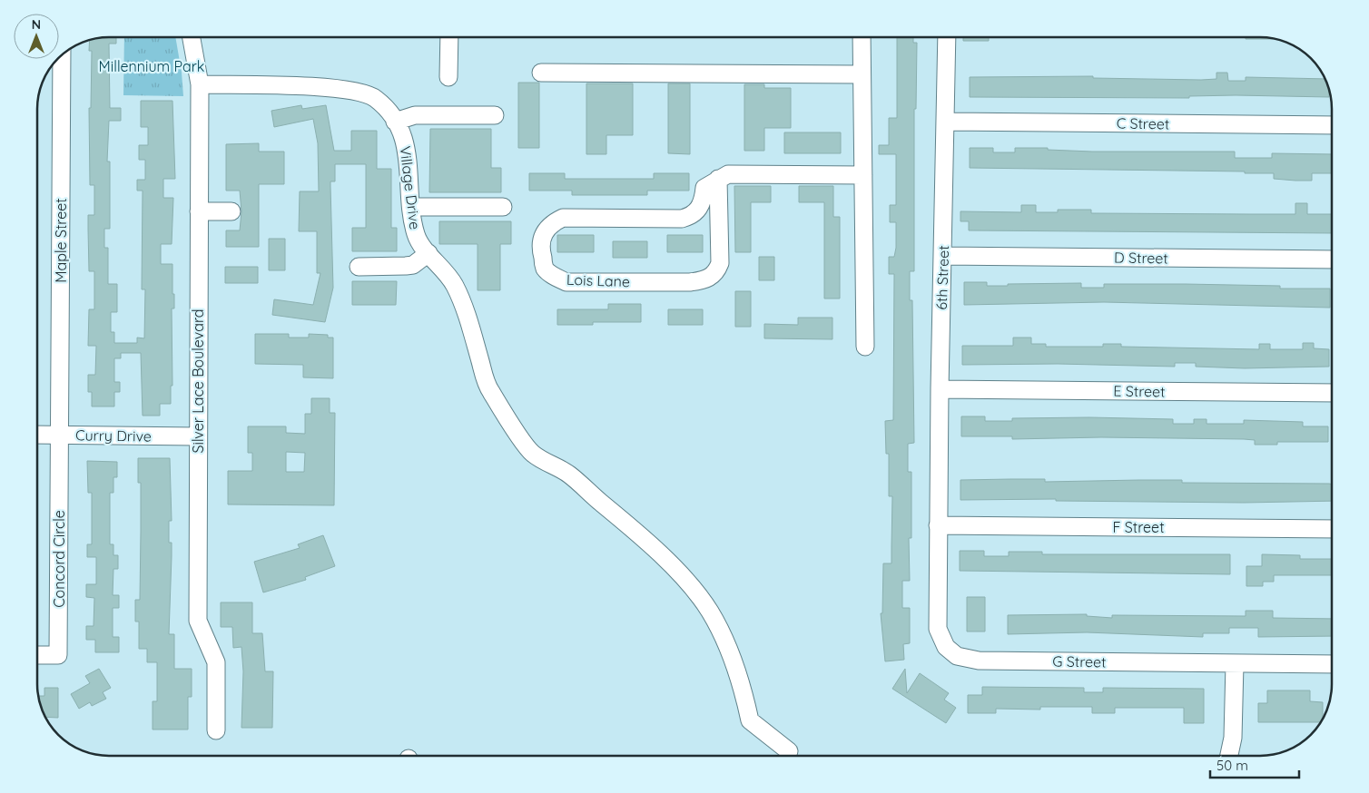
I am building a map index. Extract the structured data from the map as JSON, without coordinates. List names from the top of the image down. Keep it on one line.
{"streets":{"street":["C Street","Village Drive","Maple Street","D Street","6th Street","Lois Lane","Silver Lace Boulevard","E Street","Curry Drive","F Street","Concord Circle","G Street"]},"crossings":[["C Street","6th Street"],["Village Drive","Silver Lace Boulevard"],["Maple Street","Curry Drive"],["Maple Street","Concord Circle"],["D Street","6th Street"],["6th Street","E Street"],["6th Street","F Street"],["6th Street","G Street"],["Silver Lace Boulevard","Curry Drive"],["Curry Drive","Concord Circle"],["F Street","G Street"]],"parks":["Millennium Park"],"scale_bar":"50 m","north":"top"}
